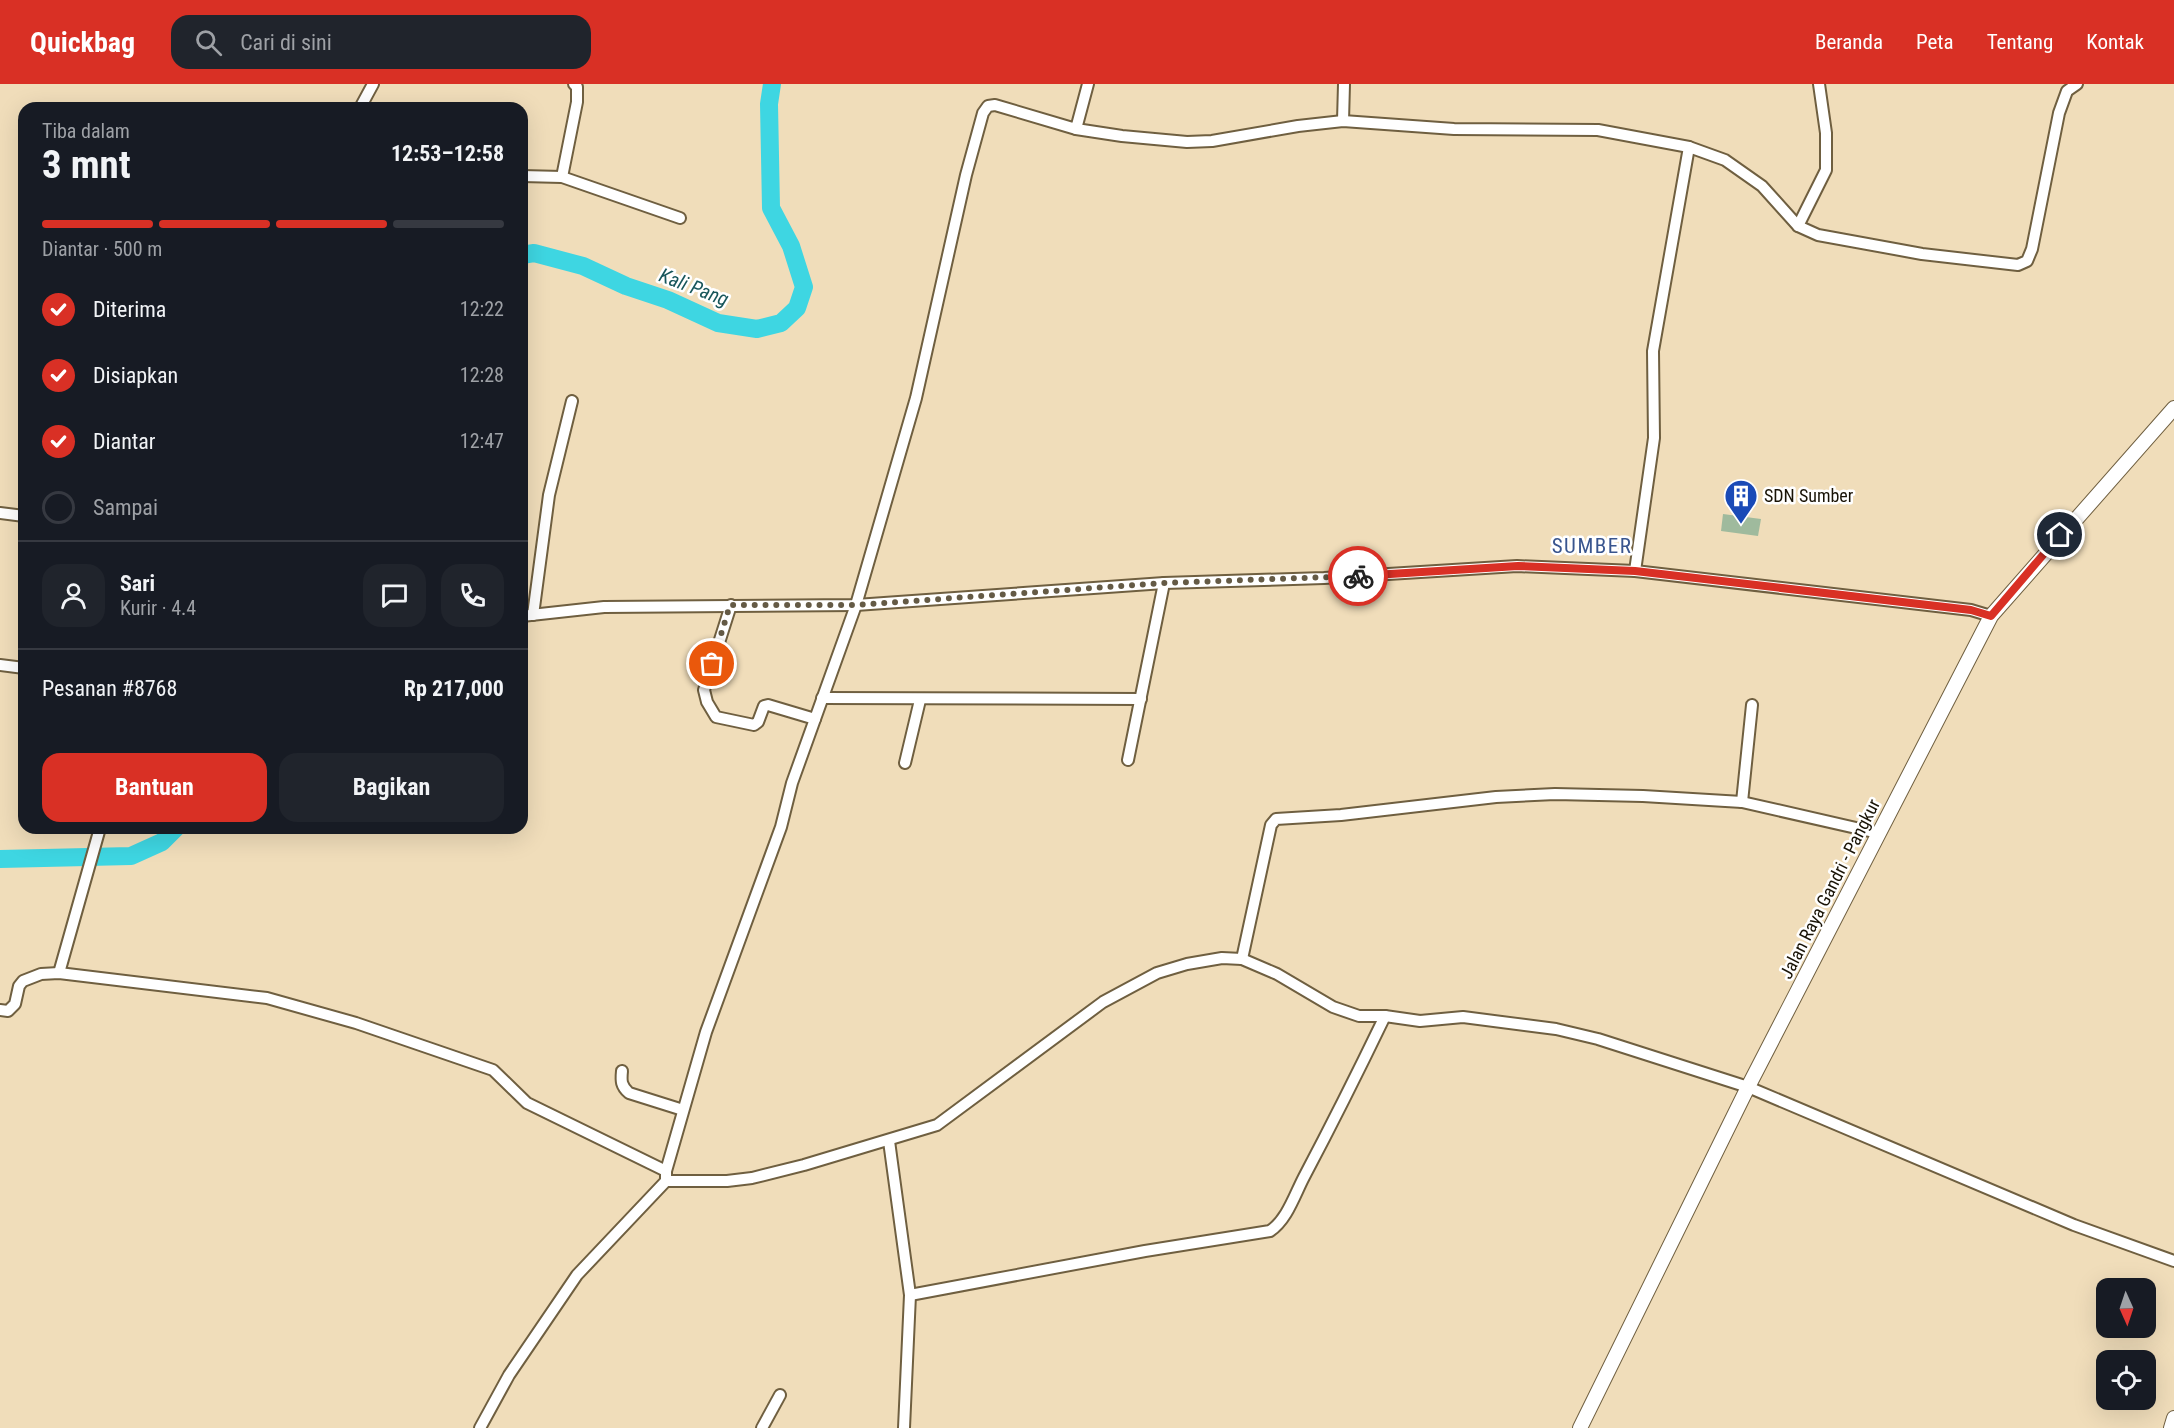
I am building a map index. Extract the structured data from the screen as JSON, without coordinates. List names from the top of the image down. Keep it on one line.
{"streets":{"street":["Jalan Raya Gandri - Pangkur"]},"districts":["SUMBER"],"water":["Kali Pang"],"places":{"building":["SDN Sumber"]},"north":"bottom","page":{"header":"Quickbag","search":"Cari di sini","nav":["Beranda","Peta","Tentang","Kontak"],"heading":["3 mnt","Tiba dalam","12:53–12:58"],"panel":["Sari","Kurir · 4.4","Pesanan #8768","Rp 217,000"],"bar":"Diantar · 500 m","list":[["Diterima","12:22"],["Disiapkan","12:28"],["Diantar","12:47"],"Sampai"],"buttons":["Bantuan","Bagikan"]}}
